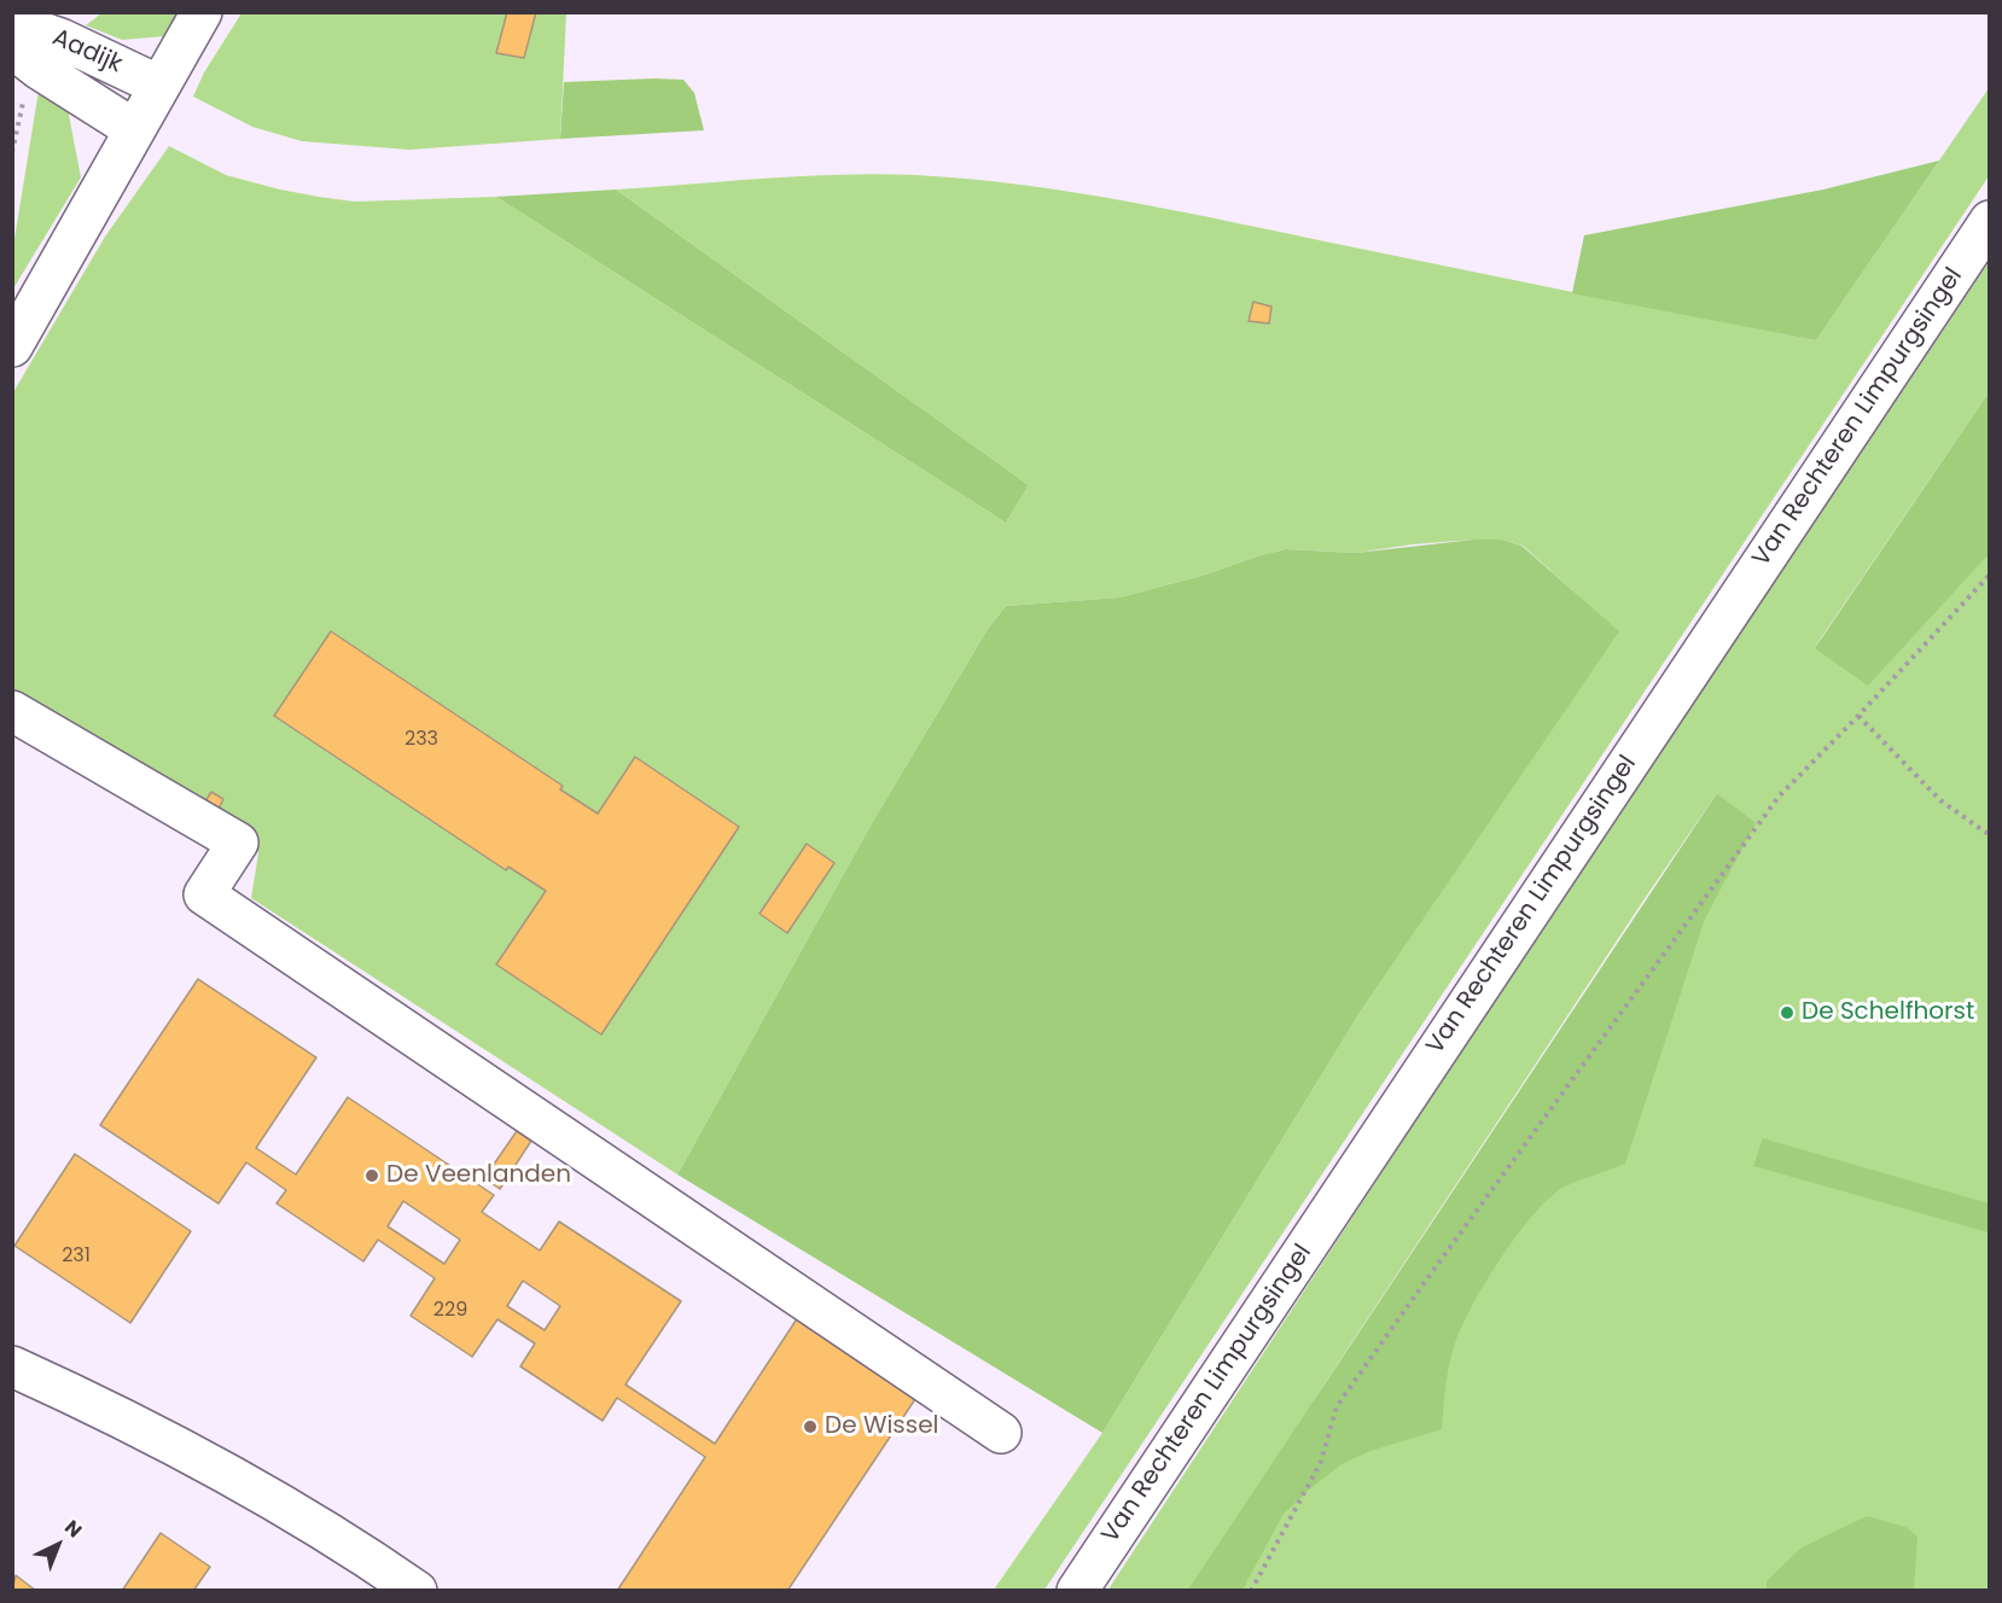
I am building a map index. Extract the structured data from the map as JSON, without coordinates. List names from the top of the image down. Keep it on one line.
{"streets":{"main road":["Aadijk","Van Rechteren Limpurgsingel"]},"places":["De Schelfhorst","De Veenlanden","De Wissel"],"house_numbers":["233","231","229"],"north":"top right"}
